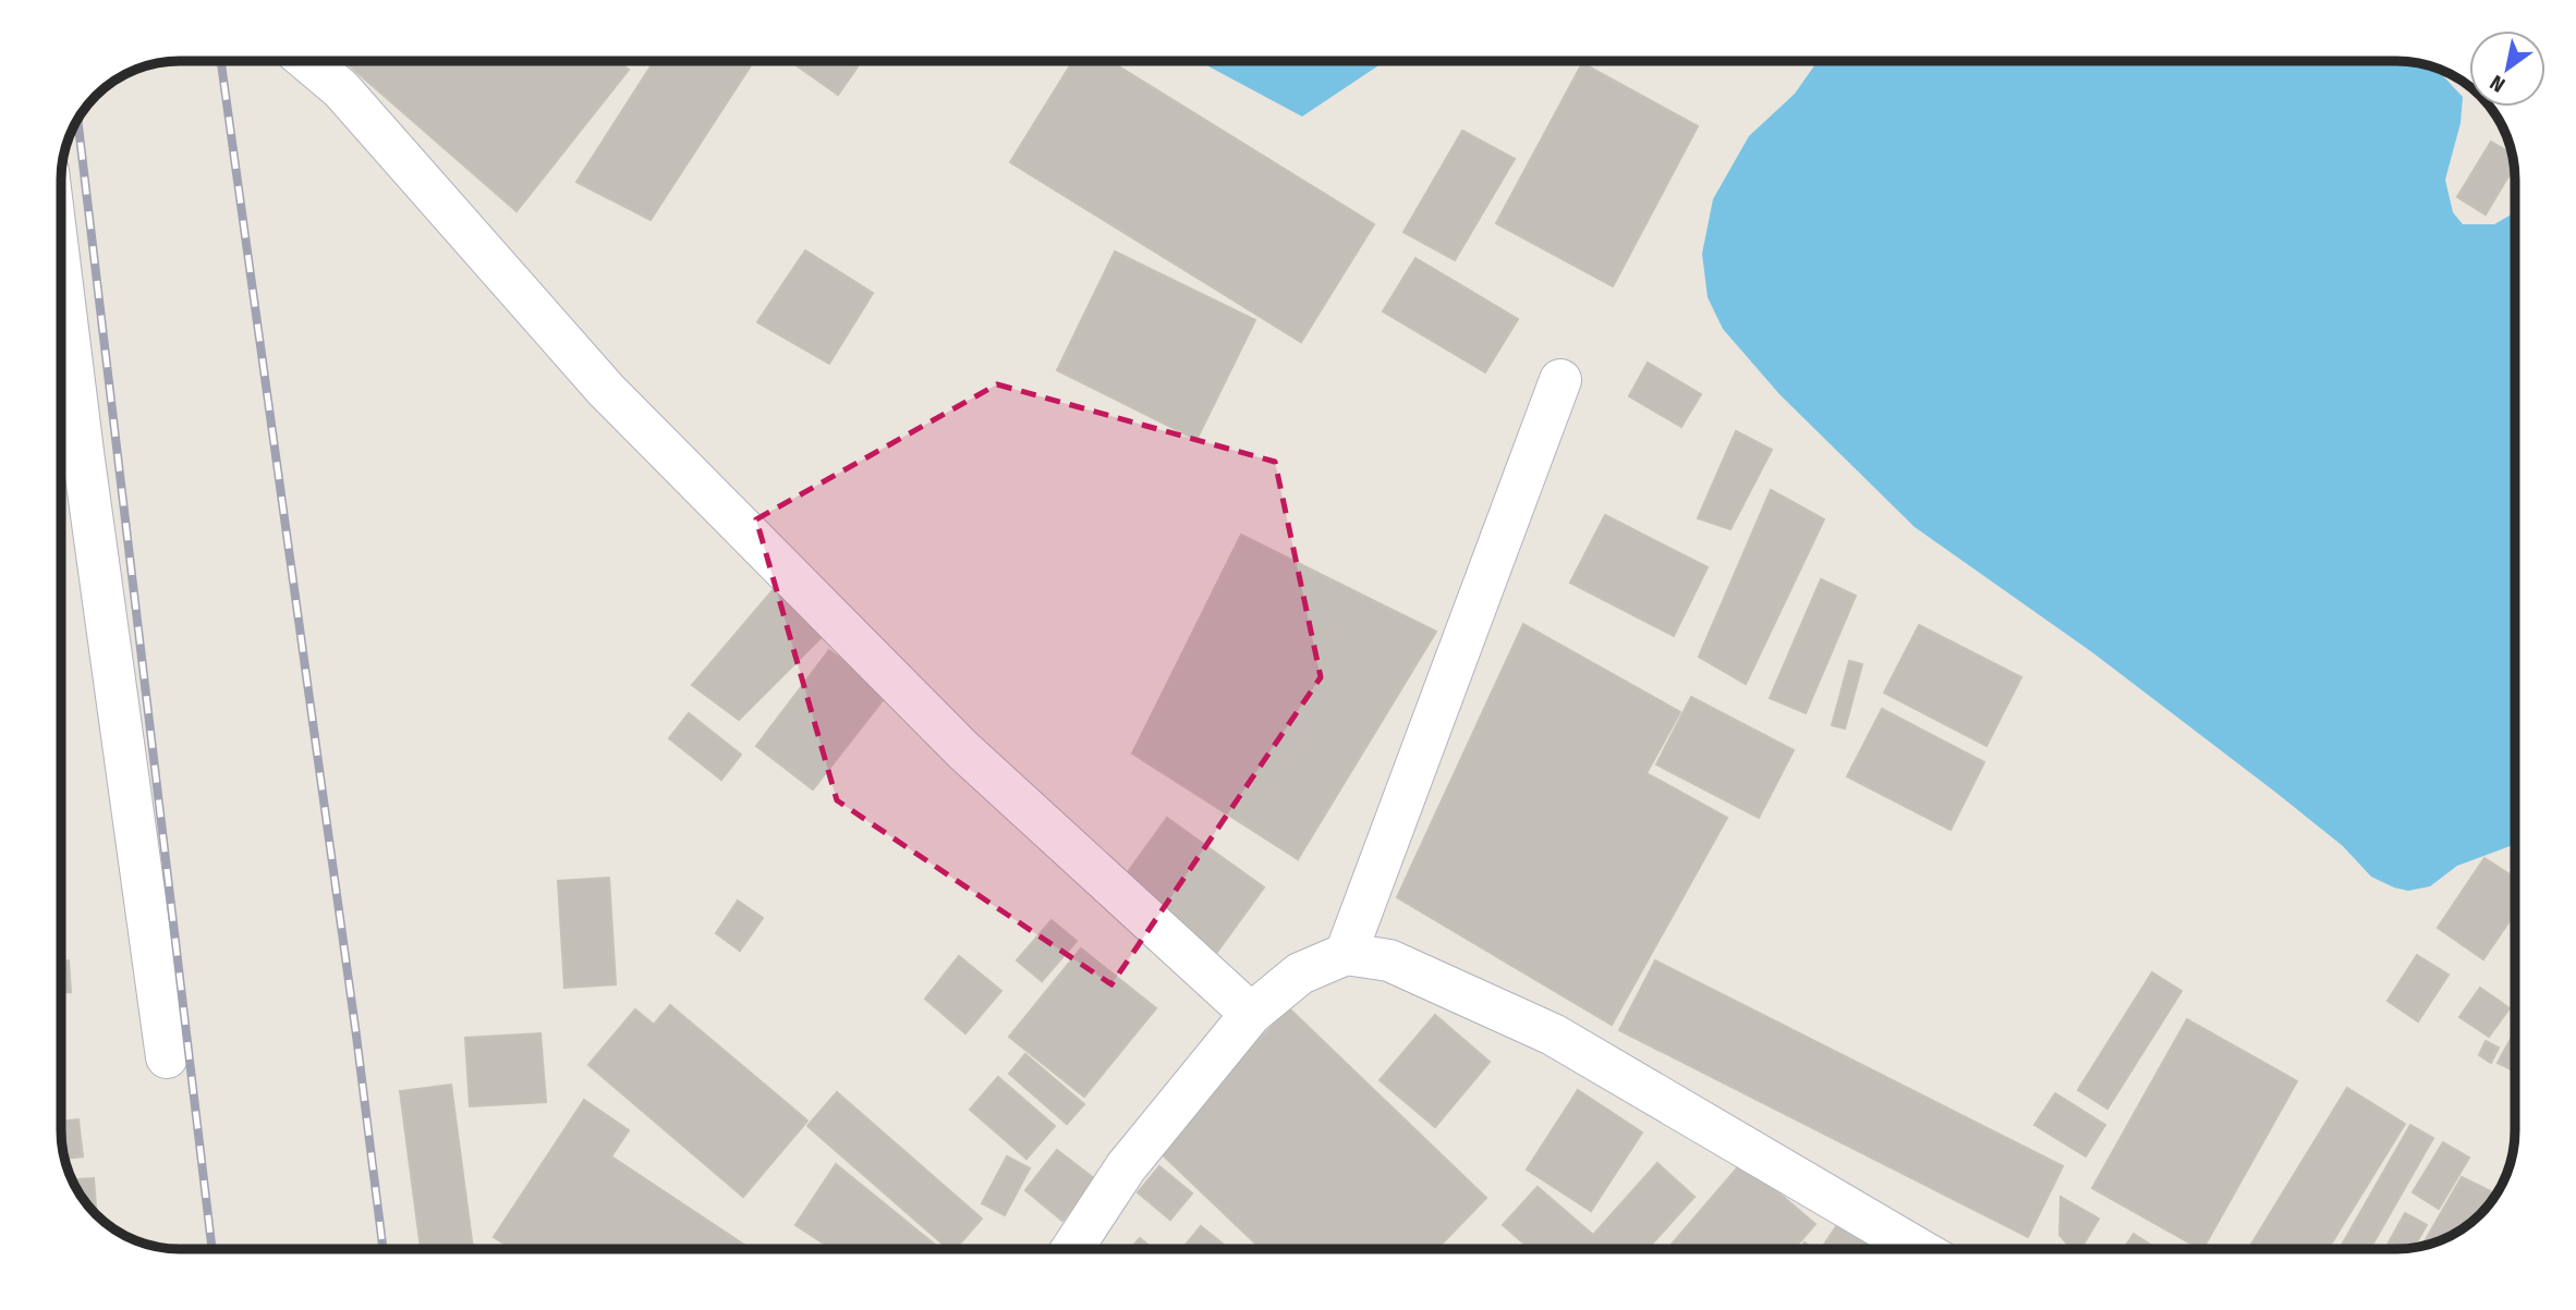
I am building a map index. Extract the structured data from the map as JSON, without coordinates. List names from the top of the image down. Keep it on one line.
{"north":"bottom left"}
